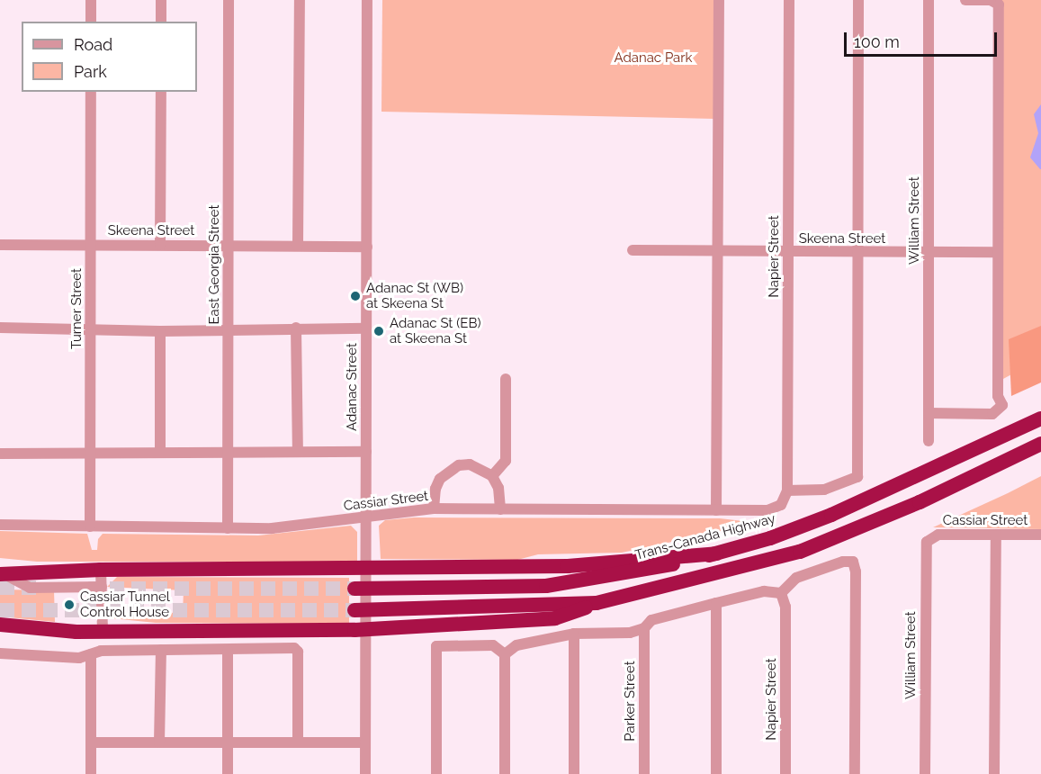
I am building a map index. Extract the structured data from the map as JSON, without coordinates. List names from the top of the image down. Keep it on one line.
{"streets":{"highway":["Trans-Canada Highway"],"street":["William Street","Skeena Street","Napier Street","East Georgia Street","Turner Street","Adanac Street","Cassiar Street","Parker Street"]},"crossings":[["William Street","Skeena Street"],["William Street","Cassiar Street"],["Skeena Street","Napier Street"],["Skeena Street","East Georgia Street"],["Skeena Street","Turner Street"],["Skeena Street","Adanac Street"],["Napier Street","Cassiar Street"],["East Georgia Street","Cassiar Street"],["Turner Street","Cassiar Street"],["Adanac Street","Cassiar Street"]],"parks":["Adanac Park"],"places":["Adanac St (WB) at Skeena St","Adanac St (EB) at Skeena St","Cassiar Tunnel Control House"],"legend":["Road","Park"],"scale_bar":"100 m"}
